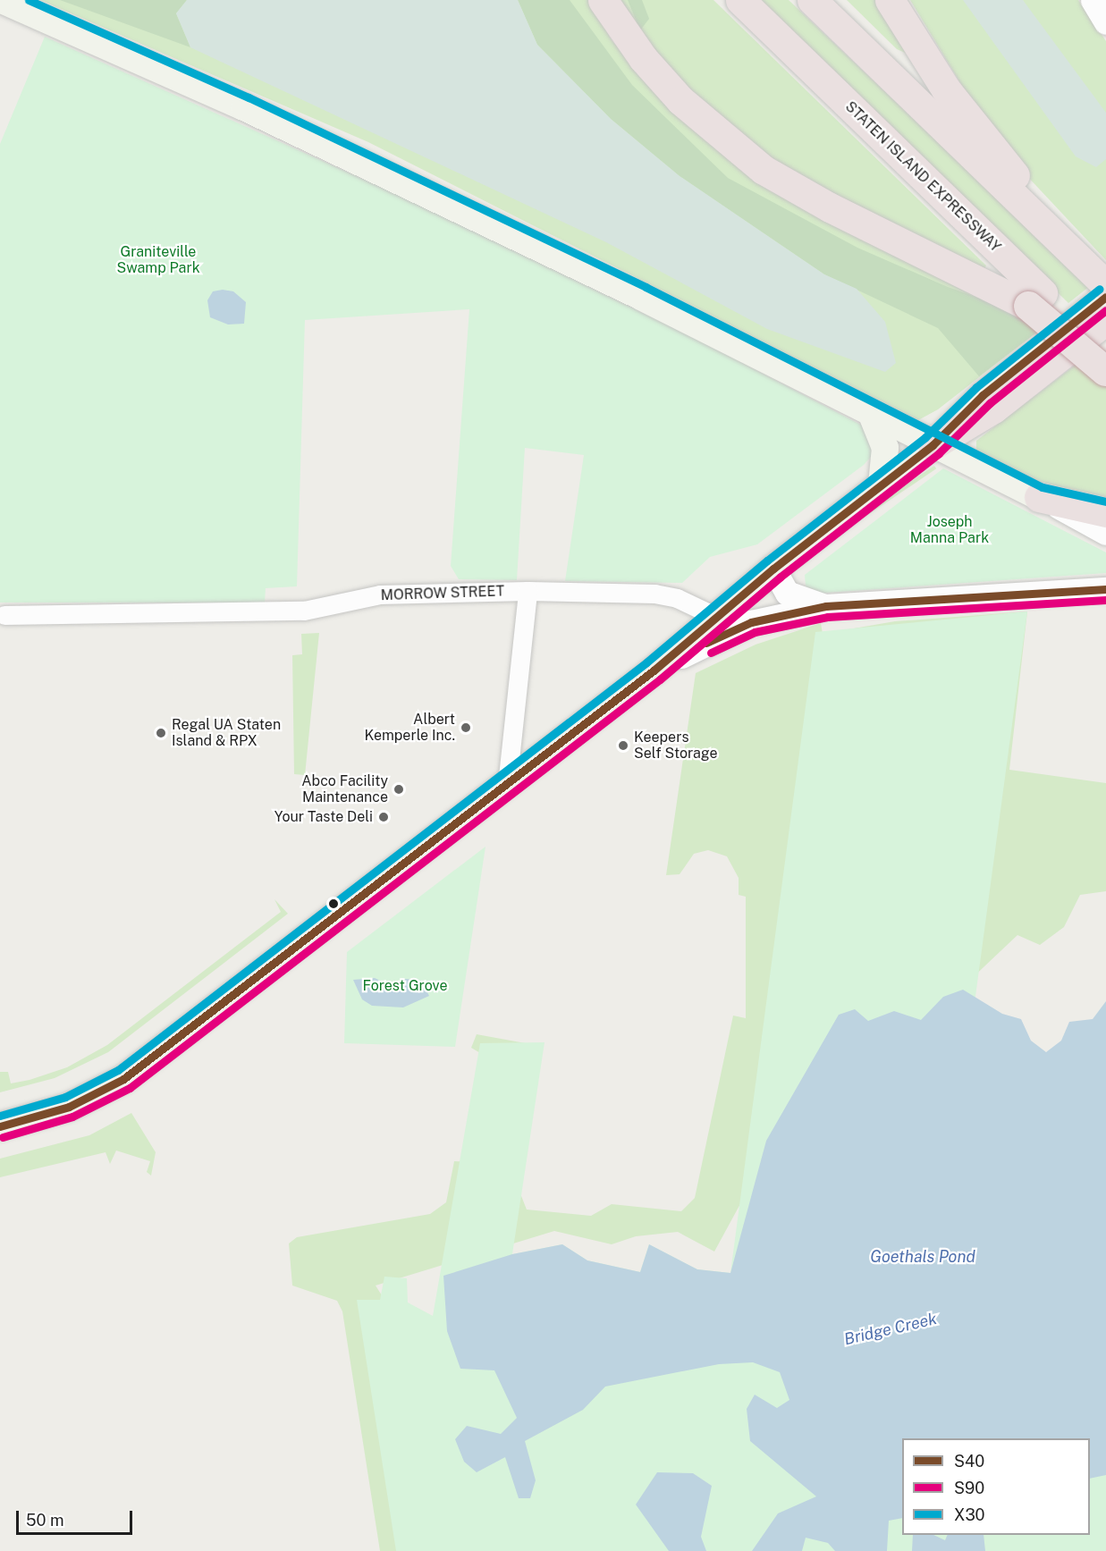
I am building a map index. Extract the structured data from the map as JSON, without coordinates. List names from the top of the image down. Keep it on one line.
{"streets":{"highway":["STATEN ISLAND EXPRESSWAY"],"street":["MORROW STREET"]},"water":["Goethals Pond","Bridge Creek"],"parks":["Graniteville Swamp Park","Joseph Manna Park","Forest Grove"],"places":["Albert Kemperle Inc.","Regal UA Staten Island & RPX","Keepers Self Storage","Abco Facility Maintenance","Your Taste Deli"],"lines":["transit line X30","transit line S40","transit line S90"],"legend":["S40","S90","X30"],"scale_bar":"50 m"}
